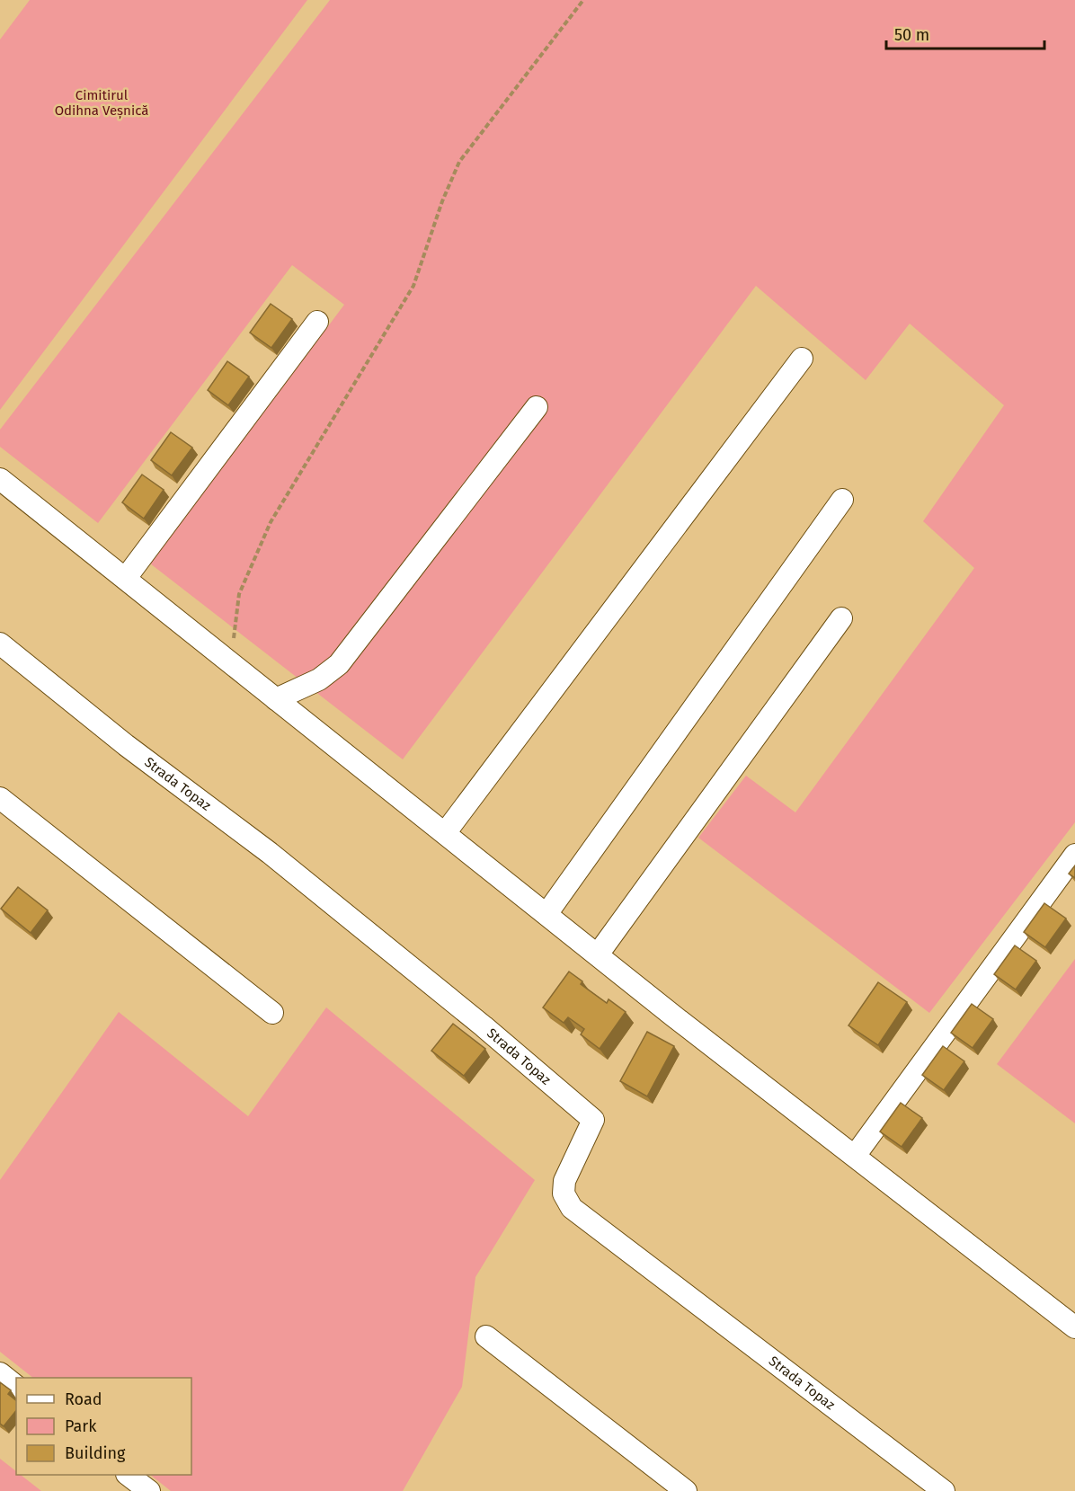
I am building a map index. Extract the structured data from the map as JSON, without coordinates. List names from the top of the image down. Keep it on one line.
{"streets":{"street":["Strada Topaz"]},"parks":["Cimitirul Odihna Veșnică"],"legend":["Road","Park","Building"],"scale_bar":"50 m"}
